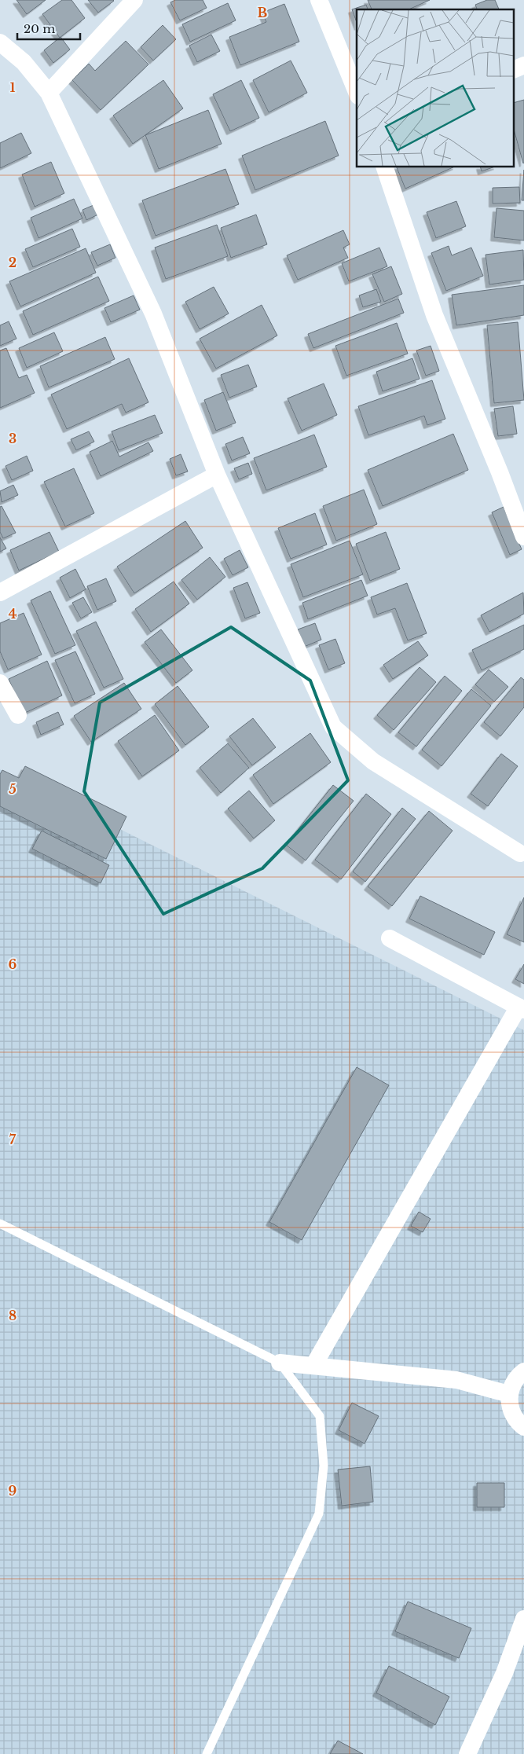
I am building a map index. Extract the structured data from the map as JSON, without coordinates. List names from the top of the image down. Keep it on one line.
{"scale_bar":"20 m","grid":{"columns":["B"],"rows":["1","2","3","4","5","6","7","8","9"]}}
